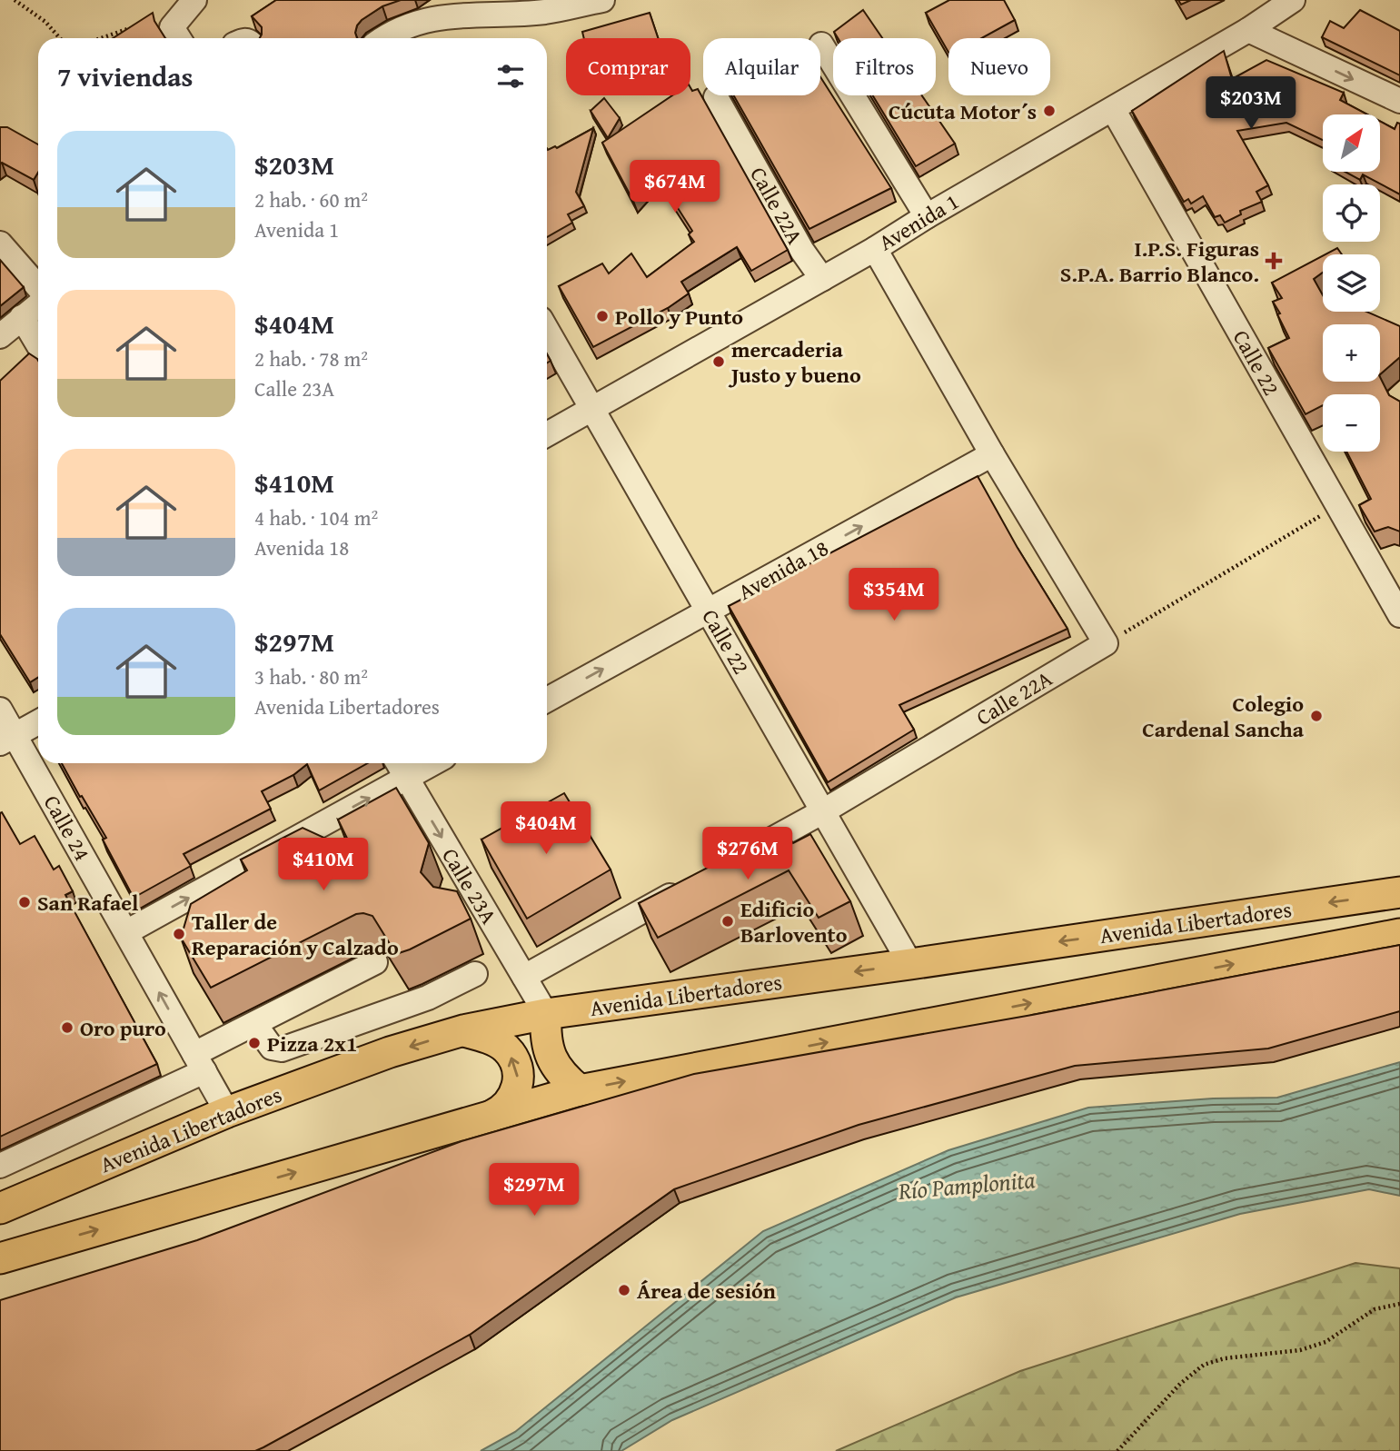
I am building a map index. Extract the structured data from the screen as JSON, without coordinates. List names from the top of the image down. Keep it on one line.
{"streets":{"main road":["Avenida Libertadores"],"street":["Calle 22A","Avenida 1","Calle 22","Avenida 18","Calle 24","Calle 23A"]},"crossings":[["Calle 22A","Avenida 1"],["Calle 22A","Calle 22"],["Avenida 1","Calle 22"],["Calle 22","Avenida 18"],["Calle 22","Avenida Libertadores"],["Calle 24","Avenida Libertadores"],["Calle 23A","Avenida Libertadores"]],"one_way":["Avenida 18","Calle 23A"],"water":["Río Pamplonita"],"places":{"other":["Cúcuta Motor´s","Pollo y Punto","mercaderia Justo y bueno","Colegio Cardenal Sancha","San Rafael","Edificio Barlovento","Taller de Reparación y Calzado","Oro puro","Pizza 2x1","Área de sesión"],"health":["I.P.S. Figuras S.P.A. Barrio Blanco."]},"north":"top right","page":{"chip":["Comprar","Alquilar","Filtros","Nuevo"],"heading":"7 viviendas","price":["$203M","$674M","$354M","$404M","$276M","$410M","$297M"],"map_buttons":["+","−"],"list":[{"name":"$203M","note":"2 hab. · 60 m² · Avenida 1"},{"name":"$404M","note":"2 hab. · 78 m² · Calle 23A"},{"name":"$410M","note":"4 hab. · 104 m² · Avenida 18"},{"name":"$297M","note":"3 hab. · 80 m² · Avenida Libertadores"}]}}
